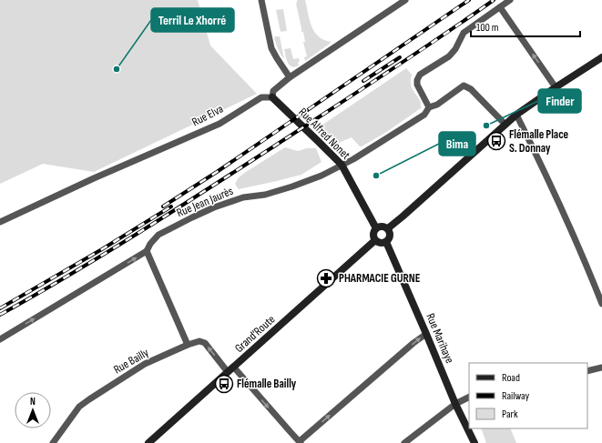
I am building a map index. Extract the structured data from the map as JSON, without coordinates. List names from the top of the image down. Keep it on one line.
{"streets":{"street":["Rue Elva","Rue Alfred Nonet","Rue Jean Jaurès","Grand'Route","Rue Marihaye","Rue Bailly"]},"crossings":[["Rue Elva","Rue Alfred Nonet"],["Rue Alfred Nonet","Rue Jean Jaurès"],["Rue Alfred Nonet","Grand'Route"],["Rue Alfred Nonet","Rue Marihaye"],["Grand'Route","Rue Marihaye"],["Grand'Route","Rue Bailly"]],"places":{"other":["Terril Le Xhorré","Finder","Bima"],"bus stop":["Flémalle Place S. Donnay","Flémalle Bailly"],"pharmacy":["PHARMACIE GURNE"]},"legend":["Road","Railway","Park"],"scale_bar":"100 m","north":"top"}
